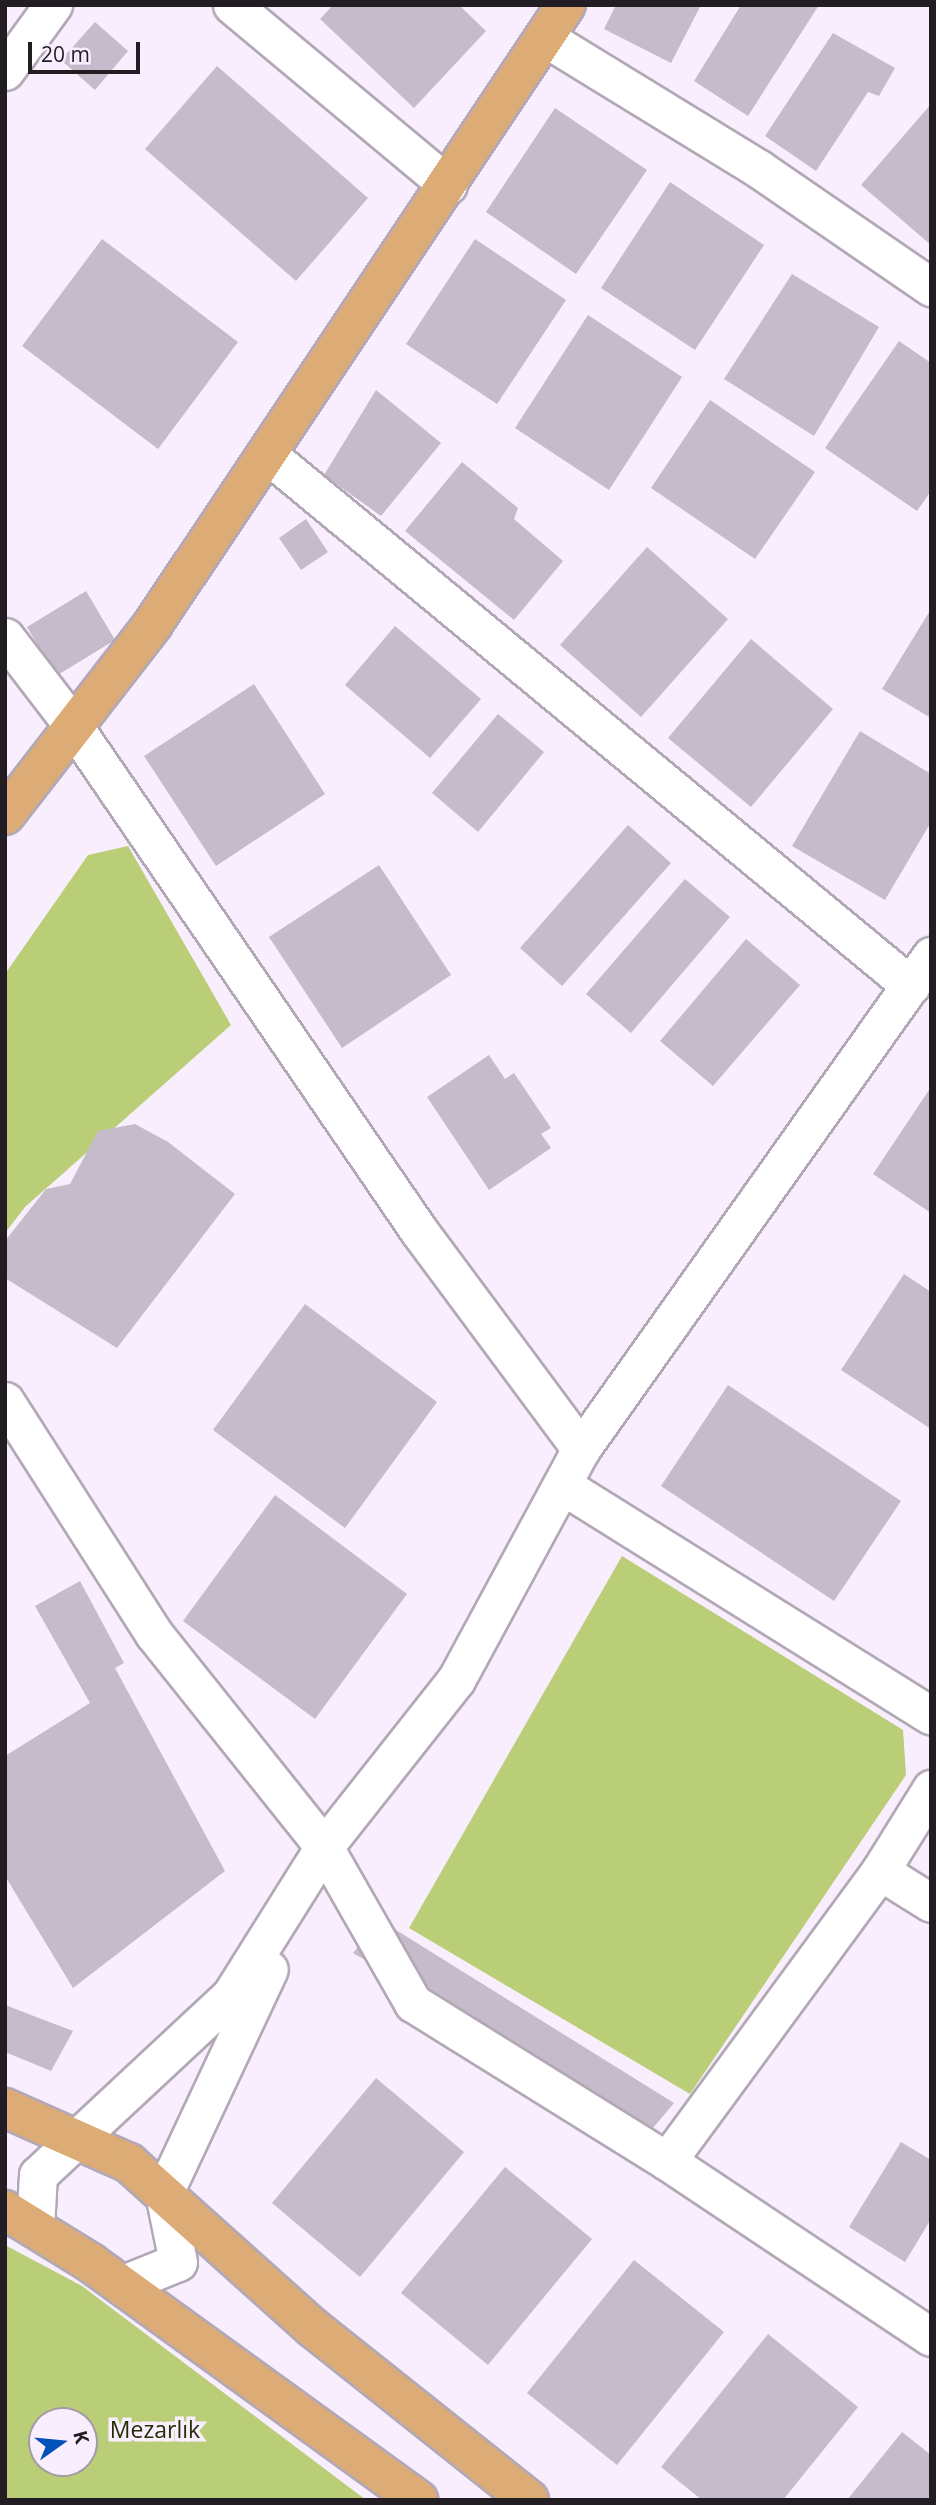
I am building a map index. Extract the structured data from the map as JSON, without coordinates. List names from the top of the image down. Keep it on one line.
{"parks":["Mezarlık"],"scale_bar":"20 m","north":"right"}
